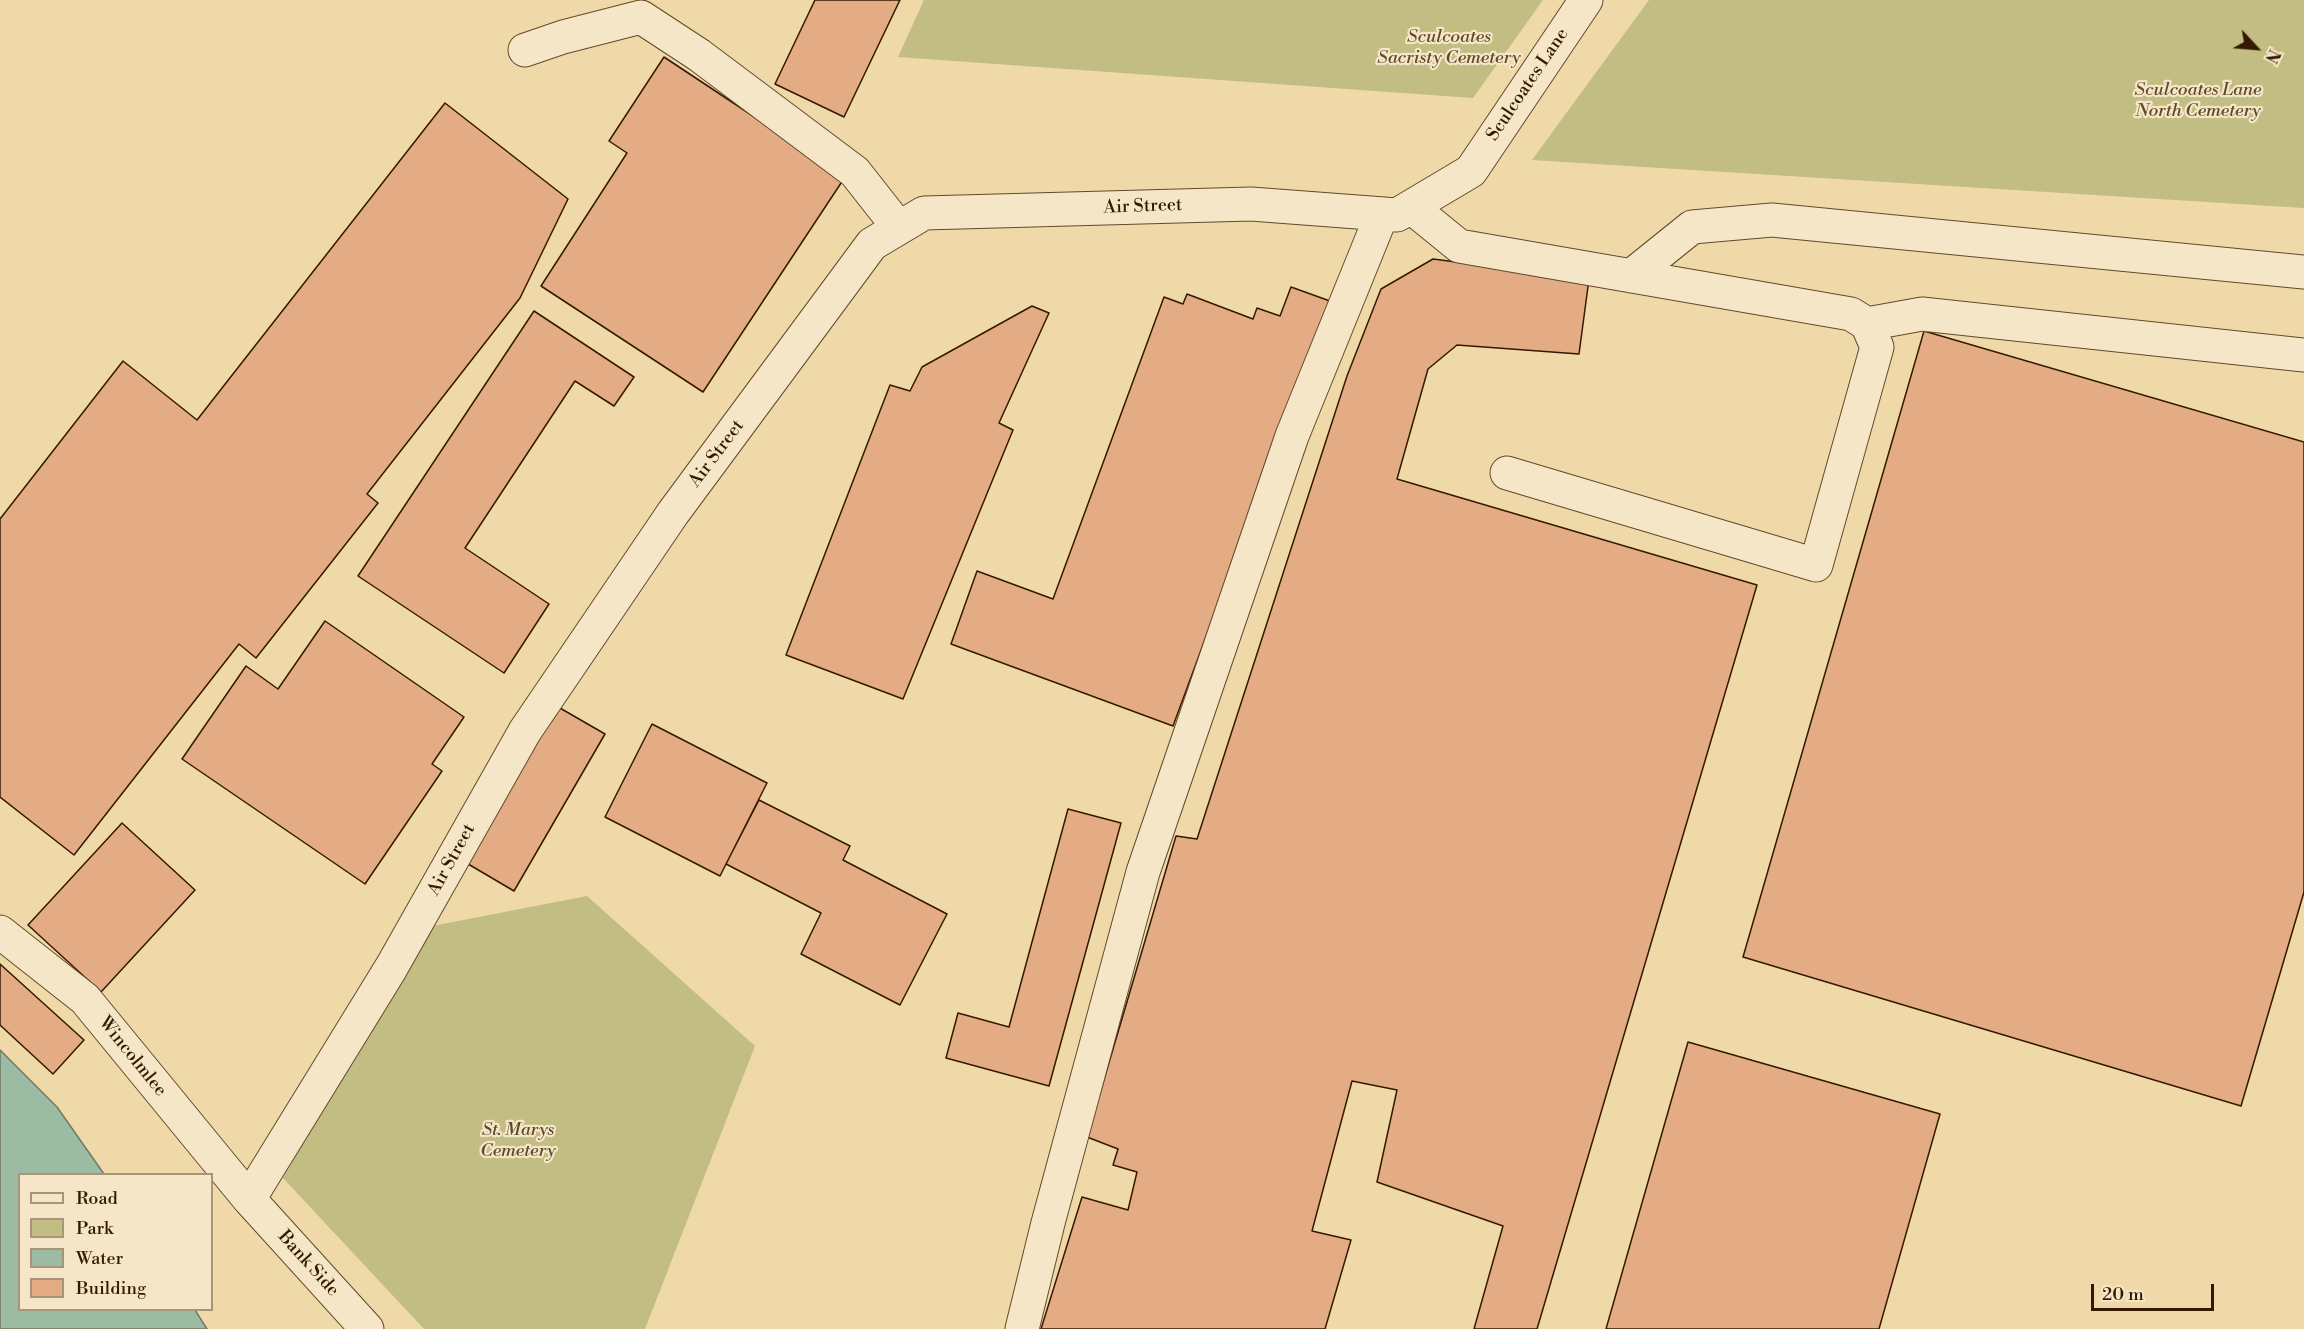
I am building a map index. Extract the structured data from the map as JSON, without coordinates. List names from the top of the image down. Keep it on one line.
{"streets":{"street":["Sculcoates Lane","Air Street","Wincolmlee","Bank Side"]},"crossings":[["Sculcoates Lane","Air Street"],["Air Street","Wincolmlee"],["Air Street","Bank Side"],["Wincolmlee","Bank Side"]],"parks":["Sculcoates Sacristy Cemetery","Sculcoates Lane North Cemetery","St. Marys Cemetery"],"legend":["Road","Park","Water","Building"],"scale_bar":"20 m","north":"bottom right"}
